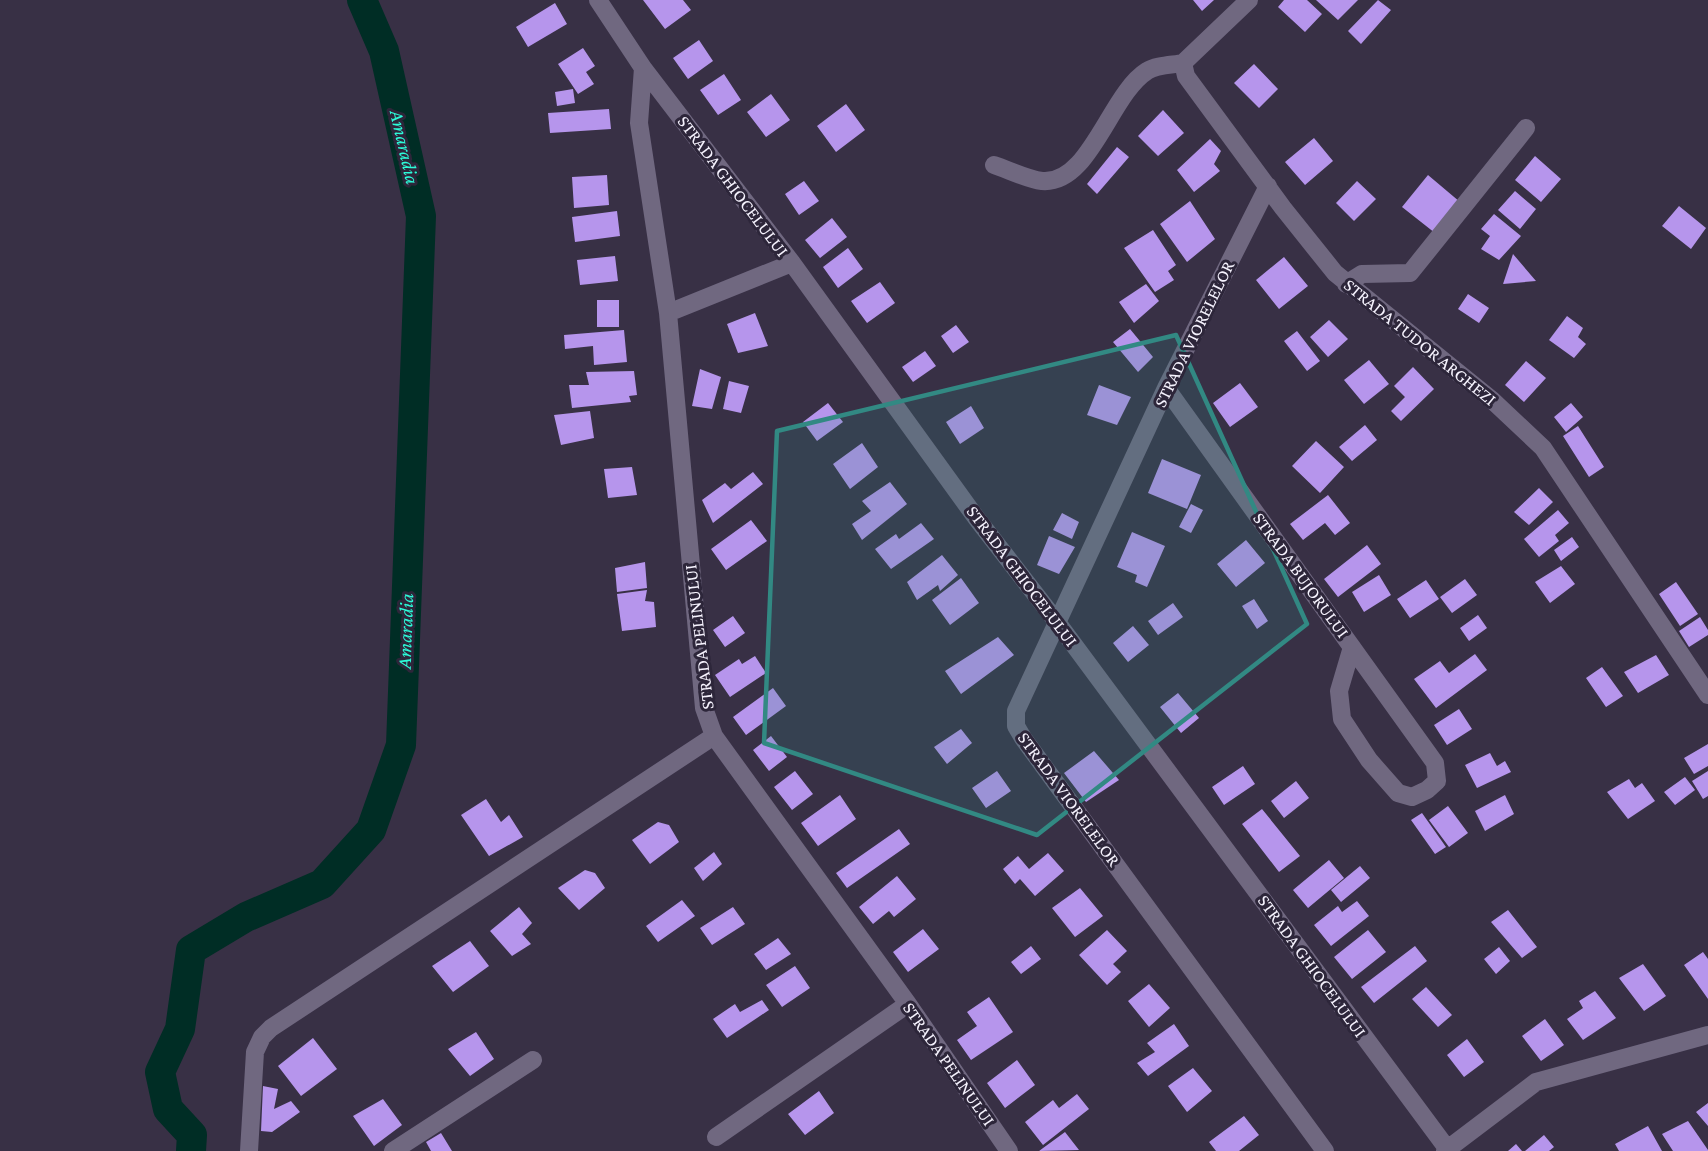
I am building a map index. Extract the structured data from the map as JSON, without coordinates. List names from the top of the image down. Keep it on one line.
{"streets":{"street":["STRADA GHIOCELULUI","STRADA VIORELELOR","STRADA TUDOR ARGHEZI","STRADA BUJORULUI","STRADA PELINULUI"]},"crossings":[["STRADA GHIOCELULUI","STRADA VIORELELOR"],["STRADA GHIOCELULUI","STRADA PELINULUI"],["STRADA VIORELELOR","STRADA TUDOR ARGHEZI"],["STRADA VIORELELOR","STRADA BUJORULUI"]],"water":["Amaradia"]}
